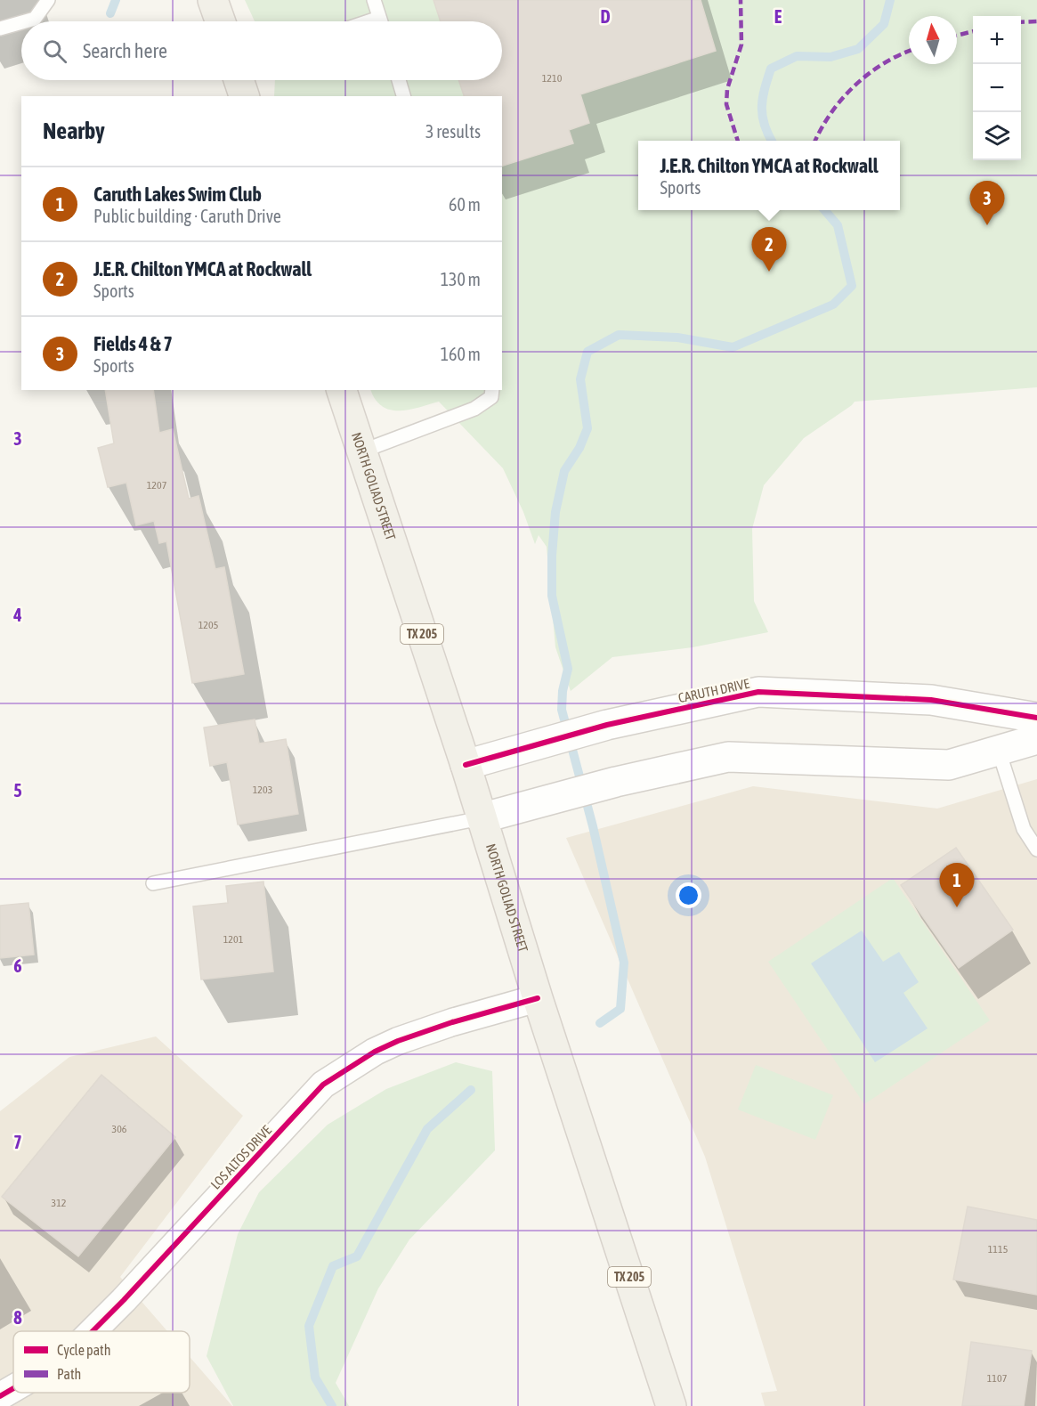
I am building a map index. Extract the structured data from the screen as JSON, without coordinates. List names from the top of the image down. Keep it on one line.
{"streets":{"main road":["NORTH GOLIAD STREET","TX 205"],"street":["CARUTH DRIVE","LOS ALTOS DRIVE"]},"crossings":[["NORTH GOLIAD STREET","CARUTH DRIVE"],["NORTH GOLIAD STREET","LOS ALTOS DRIVE"]],"house_numbers":["1210","1207","1205","1203","1201","306","312","1115","1107"],"legend":["Cycle path","Path"],"north":"top","page":{"map_buttons":["+","−"],"search":"Search here","heading":["Nearby","3 results"],"popup":["J.E.R. Chilton YMCA at Rockwall","Sports"],"list":[{"mark":"1","name":"Caruth Lakes Swim Club","note":"Public building · Caruth Drive","value":"60 m"},{"mark":"2","name":"J.E.R. Chilton YMCA at Rockwall","note":"Sports","value":"130 m"},{"mark":"3","name":"Fields 4 & 7","note":"Sports","value":"160 m"}],"pins":["3","2","1"]},"grid":{"columns":["D","E"],"rows":["3","4","5","6","7","8"]}}
